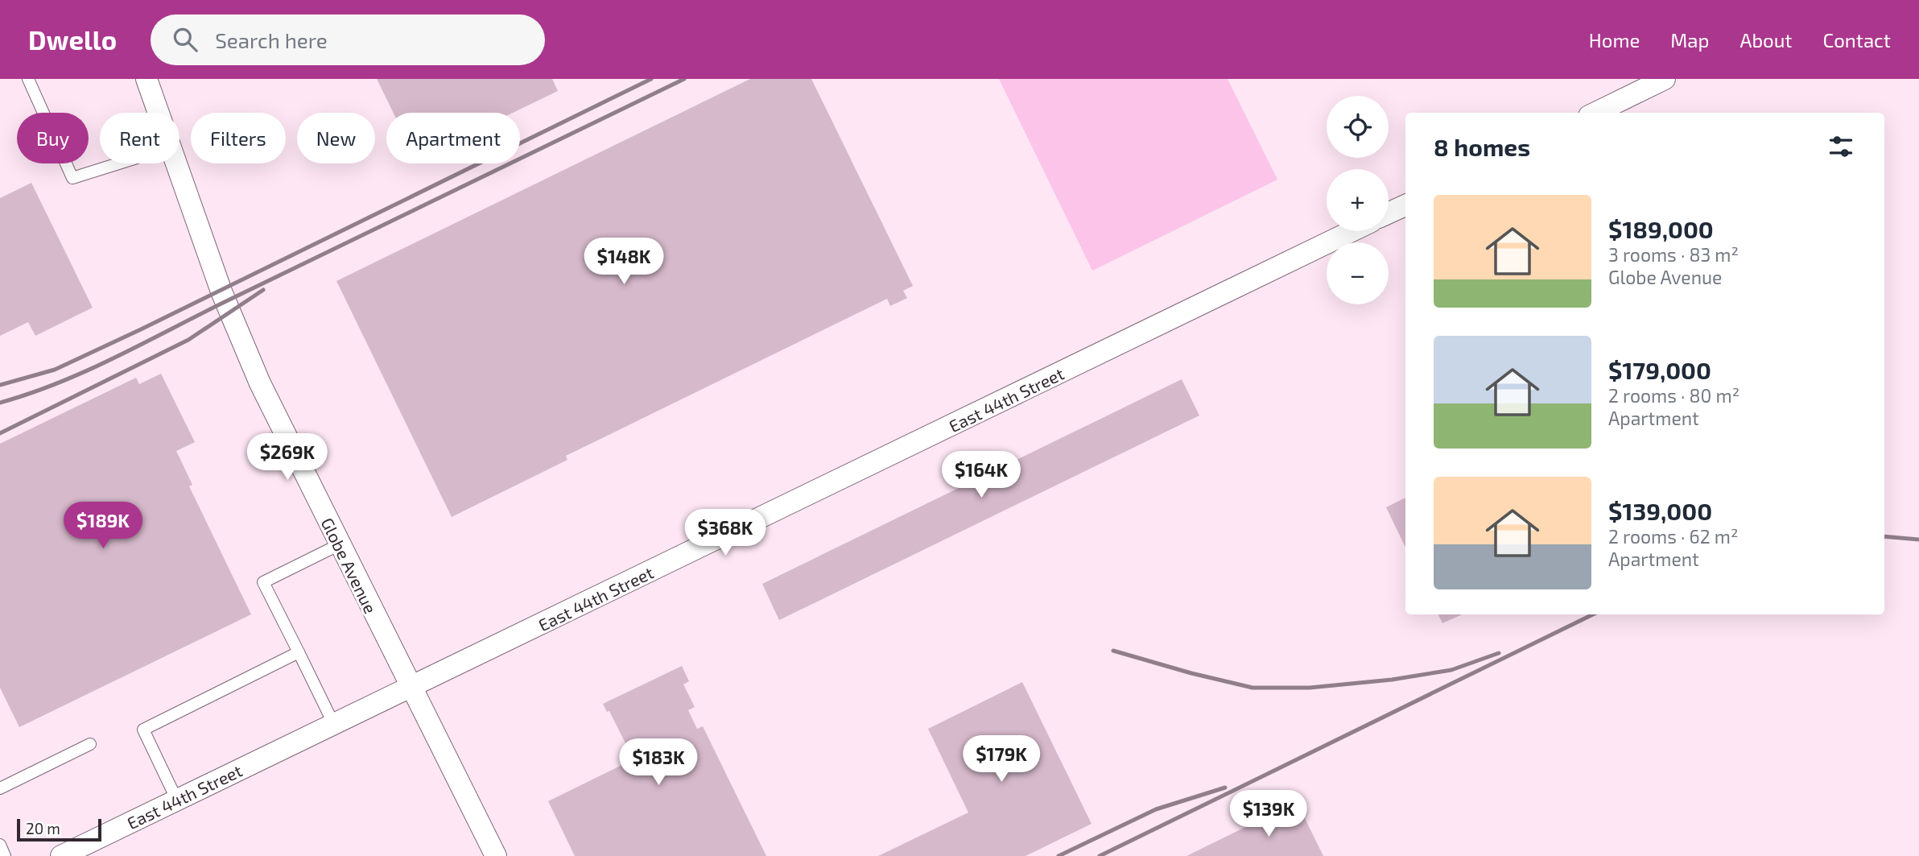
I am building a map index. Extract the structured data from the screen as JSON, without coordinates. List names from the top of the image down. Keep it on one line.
{"streets":{"street":["East 44th Street","Globe Avenue"]},"crossings":[["East 44th Street","Globe Avenue"]],"scale_bar":"20 m","page":{"header":"Dwello","search":"Search here","nav":["Home","Map","About","Contact"],"map_buttons":["+","−"],"chip":["Buy","Rent","Filters","New","Apartment"],"heading":"8 homes","list":[{"name":"$189,000","note":"3 rooms · 83 m² · Globe Avenue"},{"name":"$179,000","note":"2 rooms · 80 m² · Apartment"},{"name":"$139,000","note":"2 rooms · 62 m² · Apartment"}],"price":["$148K","$269K","$164K","$189K","$368K","$179K","$183K","$139K"],"scale":"20 m"}}
